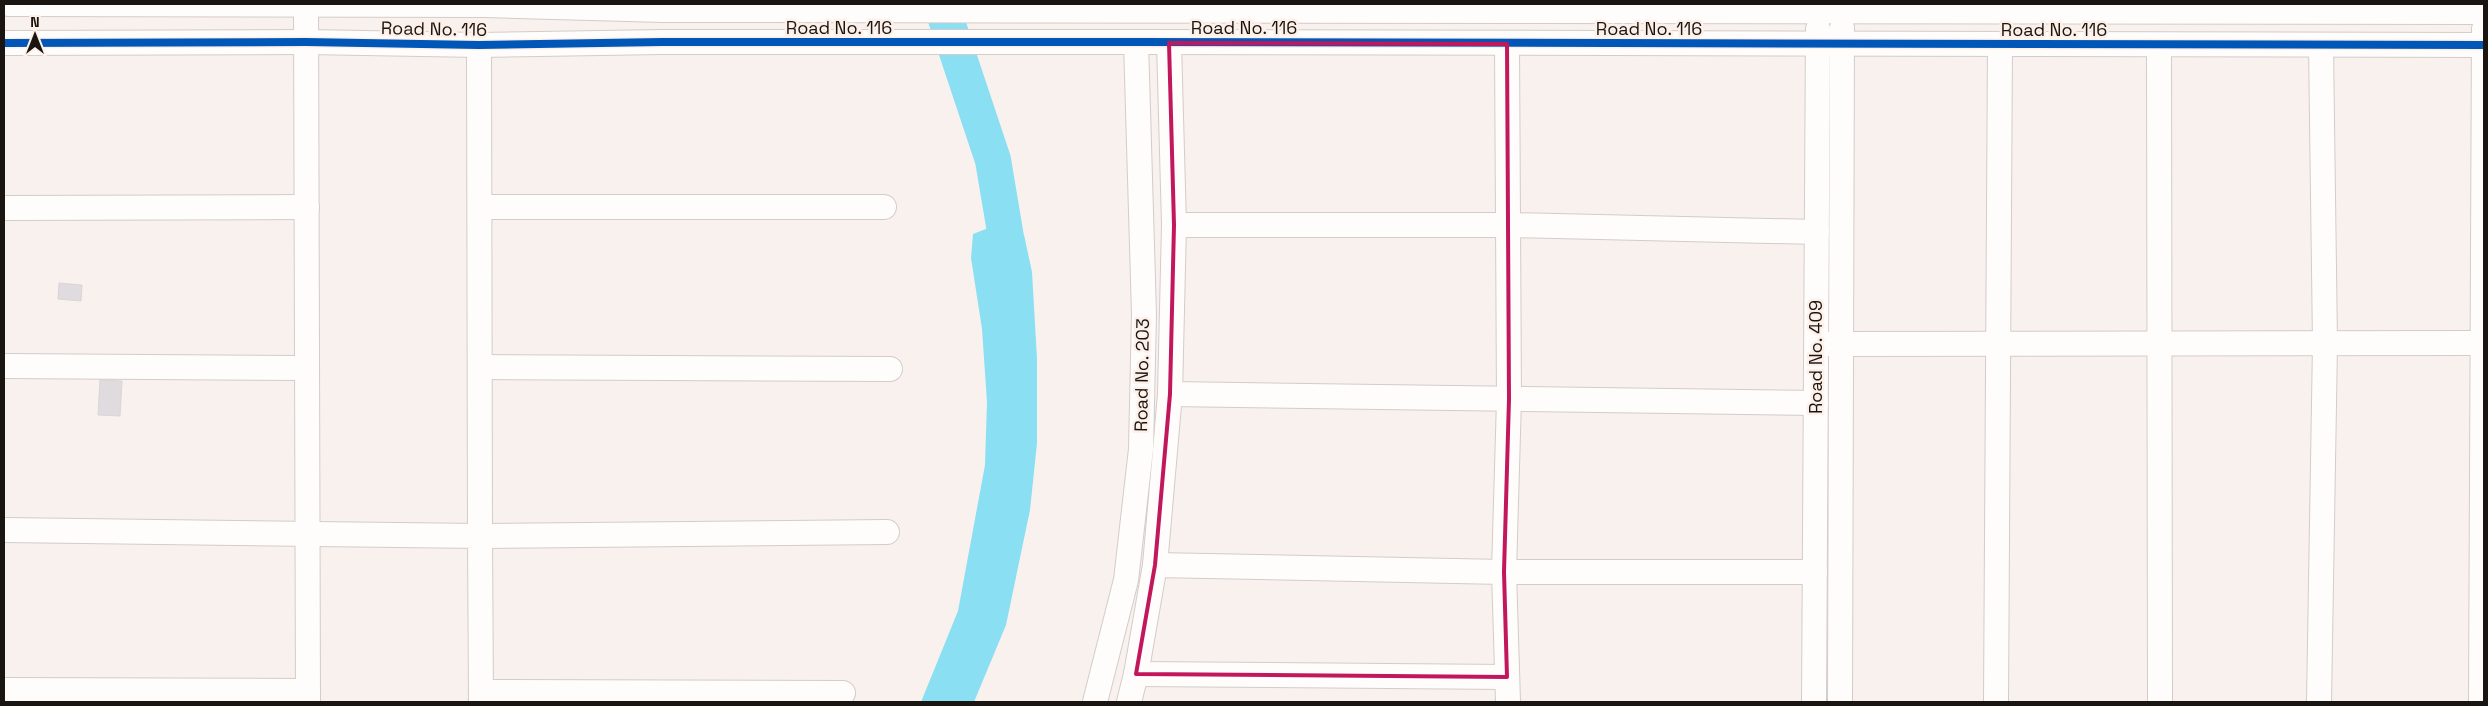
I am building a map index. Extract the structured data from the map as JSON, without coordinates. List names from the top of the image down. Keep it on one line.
{"streets":{"street":["Road No. 116","Road No. 409","Road No. 203"]},"crossings":[["Road No. 116","Road No. 409"],["Road No. 116","Road No. 203"]],"north":"top"}
